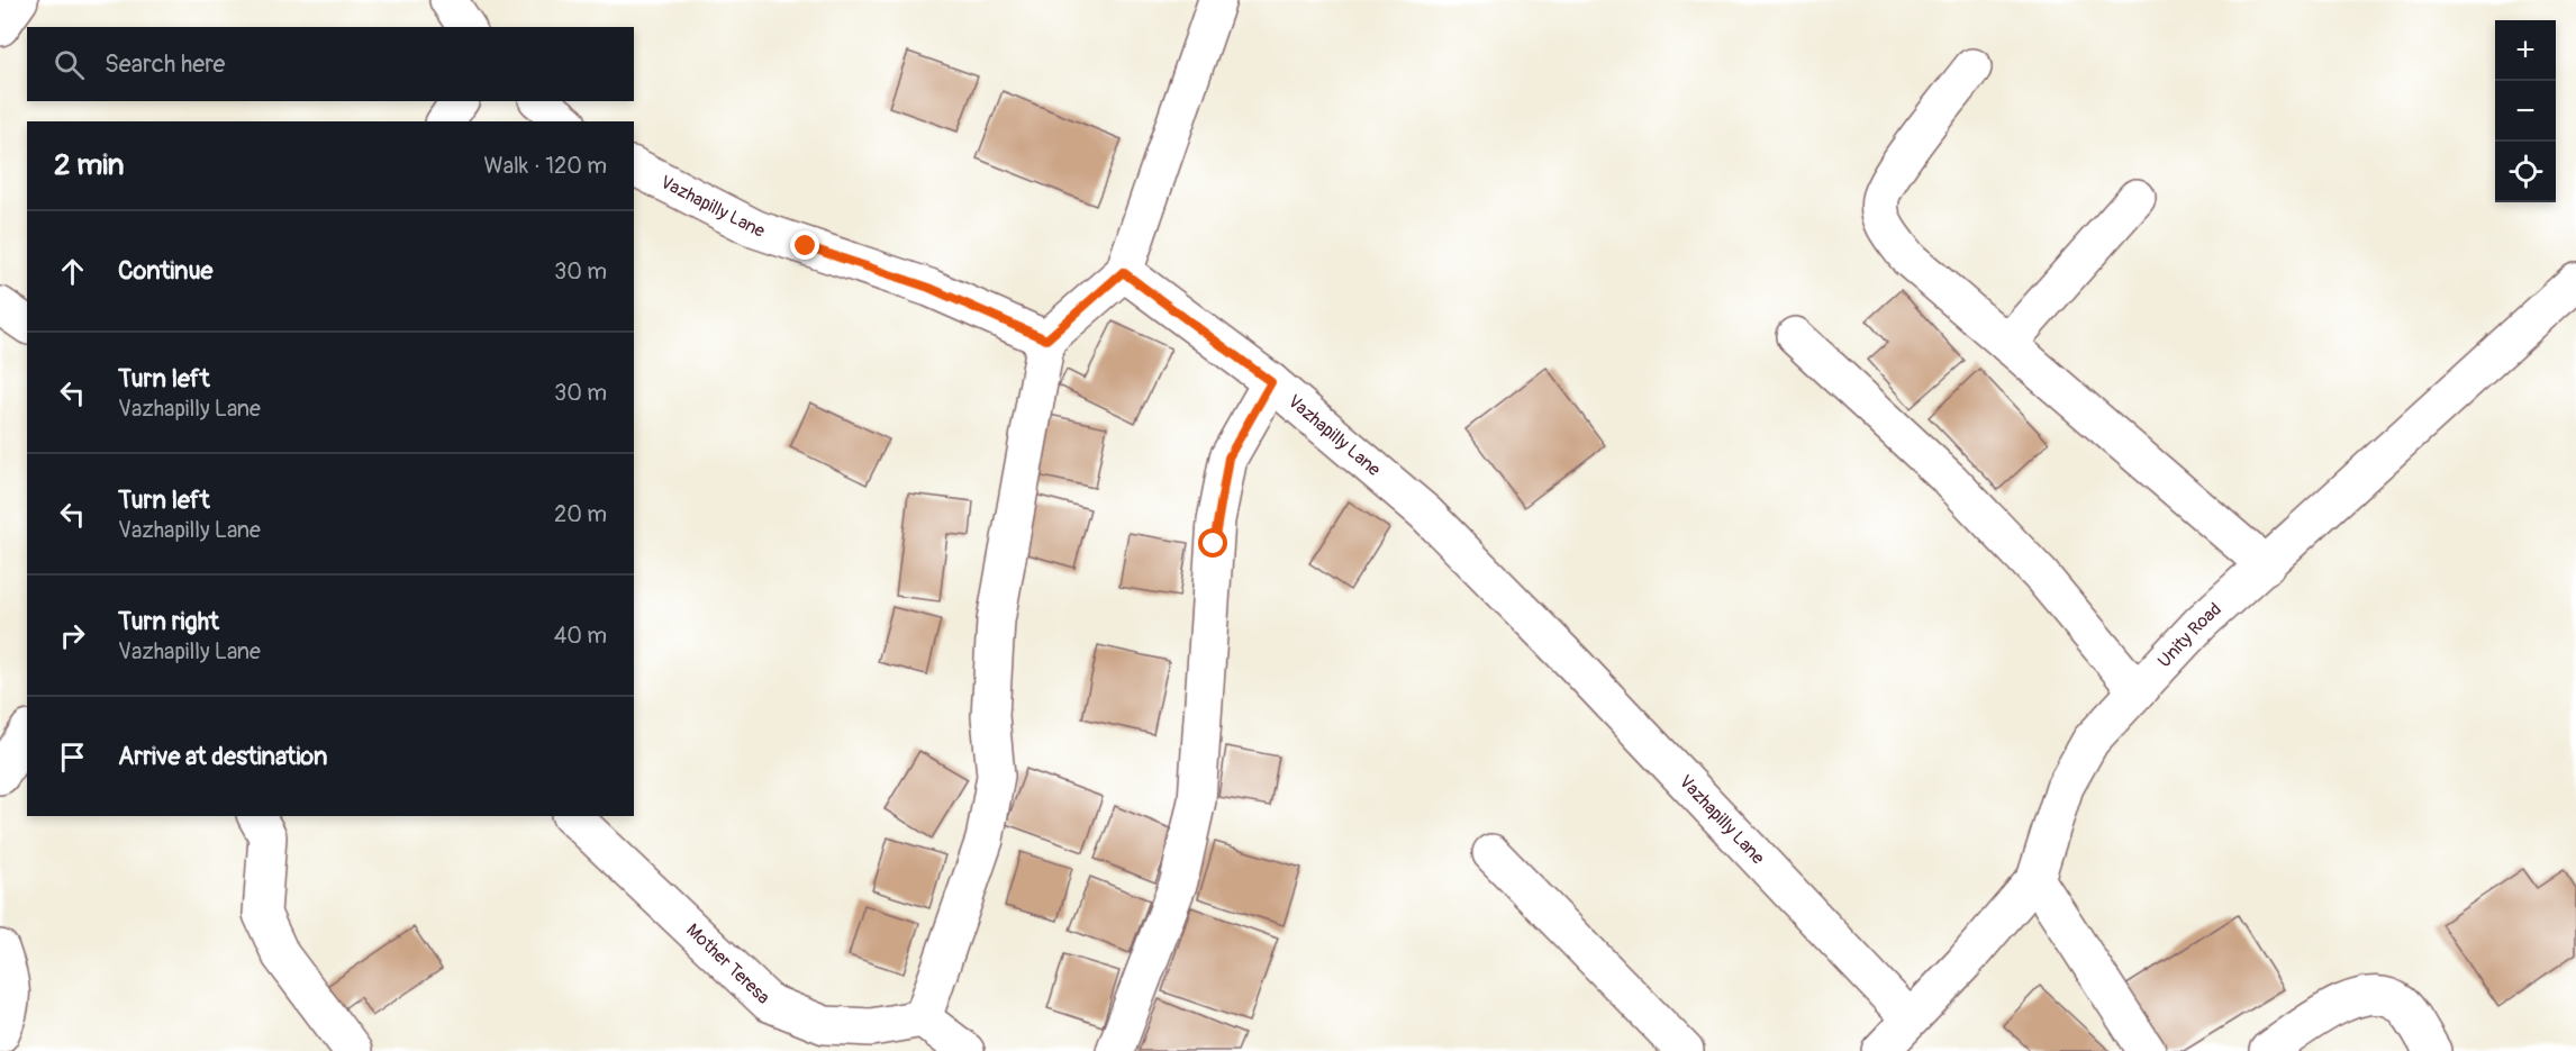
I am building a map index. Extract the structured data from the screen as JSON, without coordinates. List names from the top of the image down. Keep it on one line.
{"streets":{"street":["Vazhapilly Lane","Unity Road","Mother Teresa"]},"crossings":[["Vazhapilly Lane","Unity Road"]],"page":{"map_buttons":["+","−"],"search":"Search here","heading":["2 min","Walk · 120 m"],"list":[["Continue","30 m"],["Turn left","Vazhapilly Lane","30 m"],["Turn left","Vazhapilly Lane","20 m"],["Turn right","Vazhapilly Lane","40 m"],"Arrive at destination"]}}
